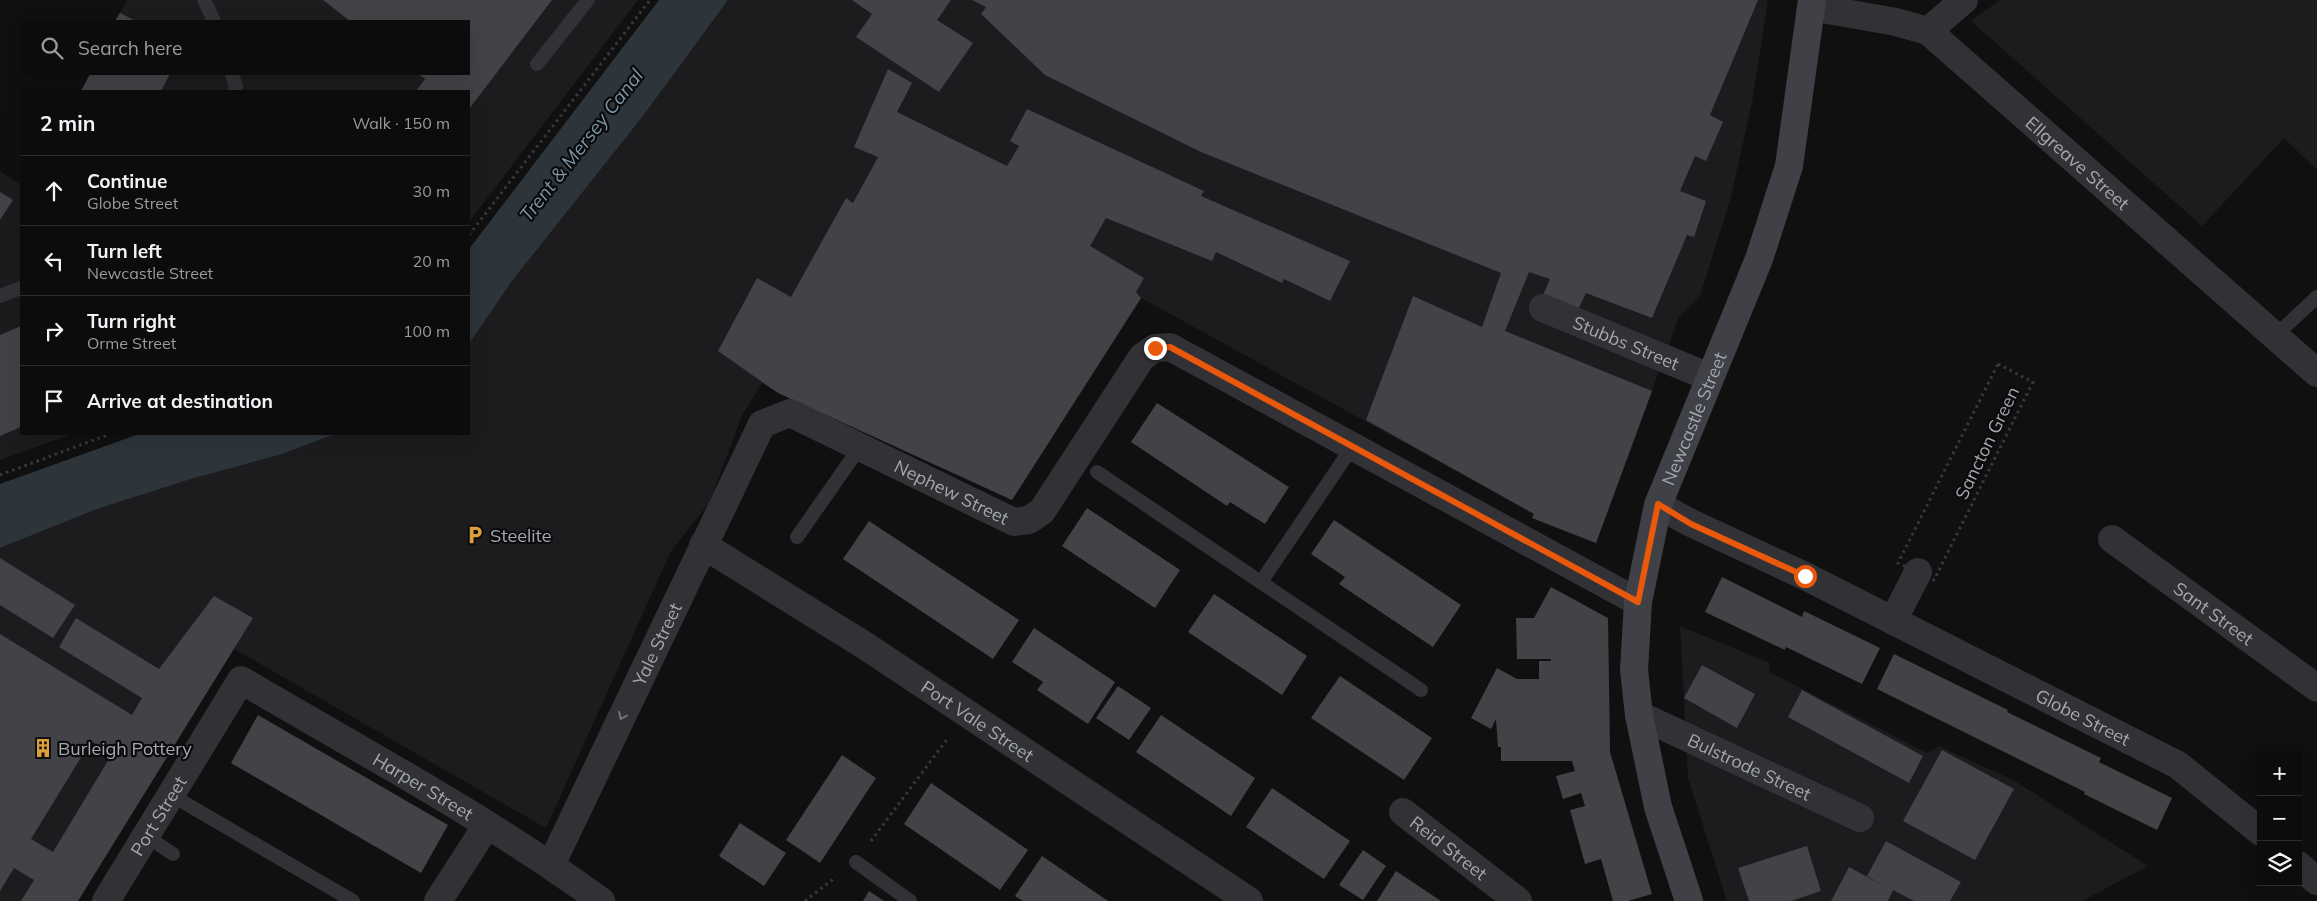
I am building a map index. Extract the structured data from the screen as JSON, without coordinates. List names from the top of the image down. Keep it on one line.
{"streets":{"main road":["Newcastle Street"],"street":["Ellgreave Street","Stubbs Street","Nephew Street","Sant Street","Yale Street","Globe Street","Port Vale Street","Bulstrode Street","Harper Street","Port Street","Reid Street"],"path":["Sancton Green"]},"crossings":[["Ellgreave Street","Newcastle Street"],["Stubbs Street","Newcastle Street"],["Newcastle Street","Globe Street"],["Newcastle Street","Bulstrode Street"],["Nephew Street","Yale Street"],["Yale Street","Port Vale Street"],["Yale Street","Harper Street"],["Harper Street","Port Street"]],"one_way":["Yale Street"],"water":["Trent & Mersey Canal"],"places":{"parking":["Steelite"],"building":["Burleigh Pottery"]},"page":{"search":"Search here","heading":["2 min","Walk · 150 m"],"list":[["Continue","Globe Street","30 m"],["Turn left","Newcastle Street","20 m"],["Turn right","Orme Street","100 m"],"Arrive at destination"],"map_buttons":["+","−"]}}
